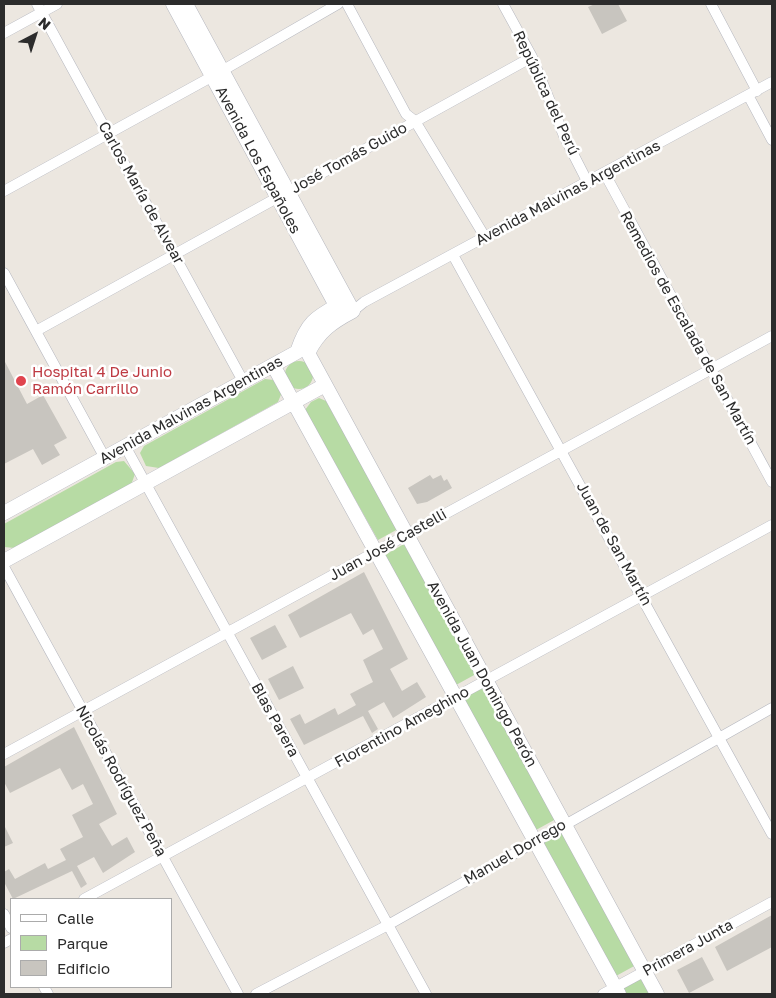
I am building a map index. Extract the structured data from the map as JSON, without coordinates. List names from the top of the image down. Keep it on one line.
{"streets":{"main road":["Avenida Los Españoles","Avenida Malvinas Argentinas","Avenida Juan Domingo Perón"],"street":["República del Perú","José Tomás Guido","Carlos María de Alvear","Remedios de Escalada de San Martín","Juan de San Martín","Juan José Castelli","Blas Parera","Florentino Ameghino","Nicolás Rodríguez Peña","Manuel Dorrego","Primera Junta"]},"crossings":[["República del Perú","José Tomás Guido"],["República del Perú","Avenida Malvinas Argentinas"],["José Tomás Guido","Avenida Los Españoles"],["José Tomás Guido","Carlos María de Alvear"],["Avenida Los Españoles","Avenida Malvinas Argentinas"],["Carlos María de Alvear","Avenida Malvinas Argentinas"],["Avenida Malvinas Argentinas","Remedios de Escalada de San Martín"],["Avenida Malvinas Argentinas","Juan de San Martín"],["Avenida Malvinas Argentinas","Avenida Juan Domingo Perón"],["Avenida Malvinas Argentinas","Blas Parera"],["Remedios de Escalada de San Martín","Juan José Castelli"],["Juan de San Martín","Juan José Castelli"],["Juan de San Martín","Florentino Ameghino"],["Juan de San Martín","Manuel Dorrego"],["Juan José Castelli","Avenida Juan Domingo Perón"],["Juan José Castelli","Blas Parera"],["Juan José Castelli","Nicolás Rodríguez Peña"],["Avenida Juan Domingo Perón","Florentino Ameghino"],["Avenida Juan Domingo Perón","Manuel Dorrego"],["Avenida Juan Domingo Perón","Primera Junta"],["Blas Parera","Florentino Ameghino"],["Blas Parera","Manuel Dorrego"],["Florentino Ameghino","Nicolás Rodríguez Peña"]],"places":["Hospital 4 De Junio Ramón Carrillo"],"legend":["Calle","Parque","Edificio"],"north":"top right"}
